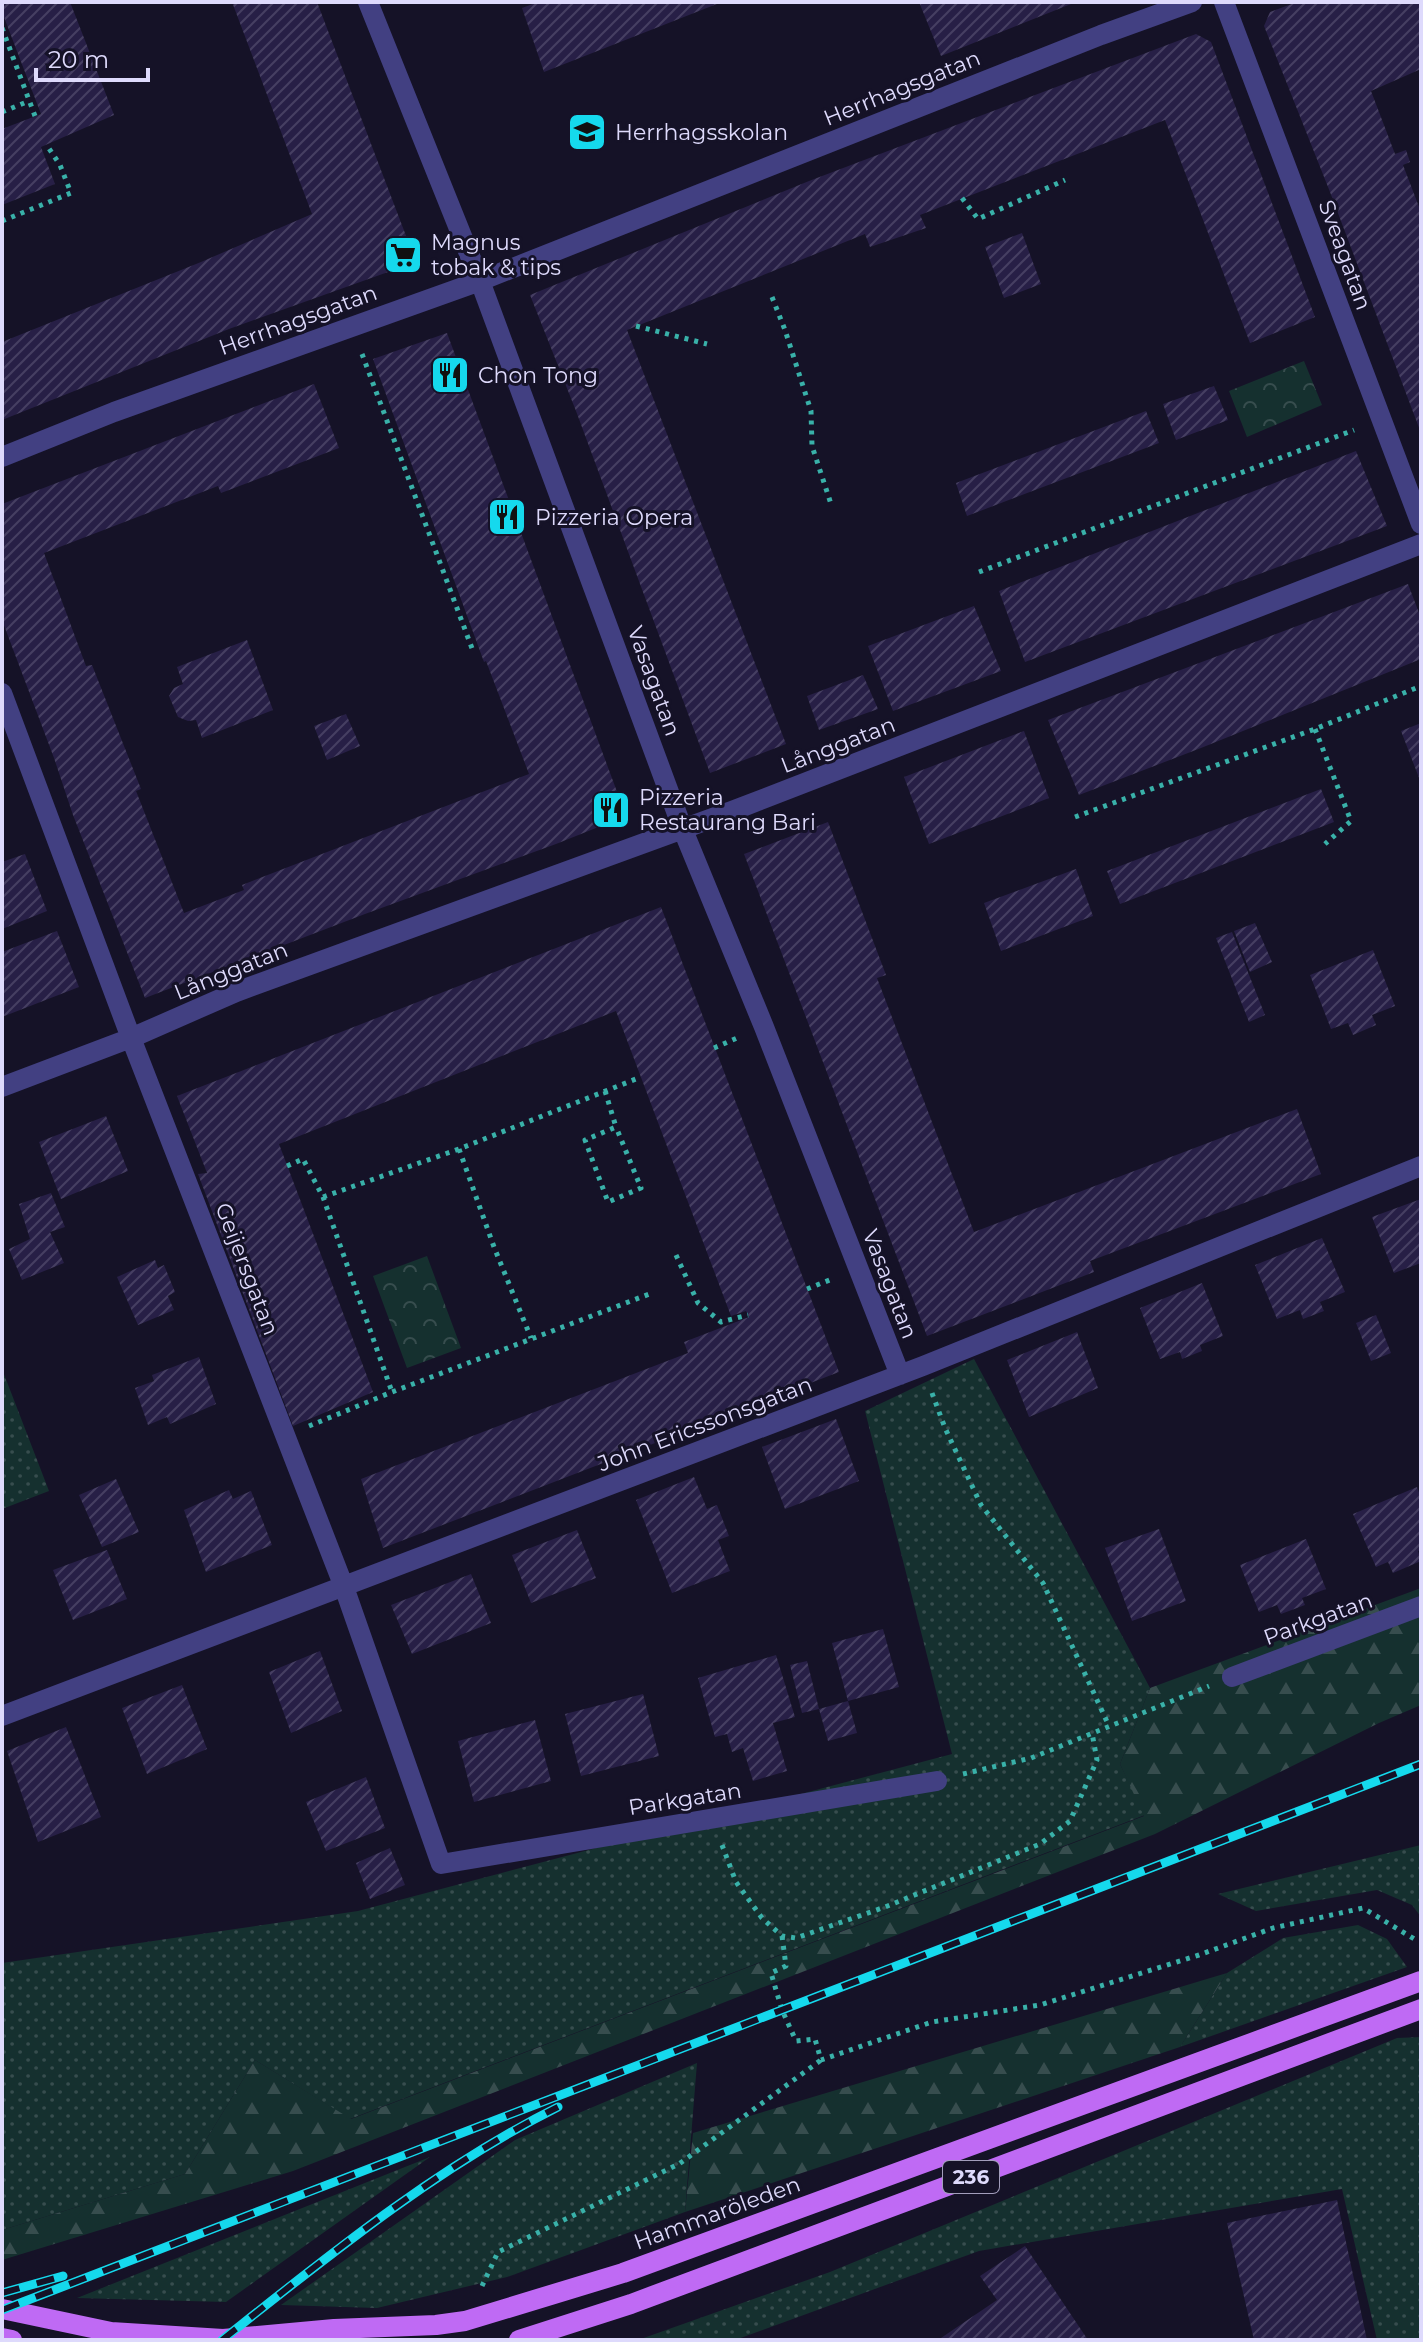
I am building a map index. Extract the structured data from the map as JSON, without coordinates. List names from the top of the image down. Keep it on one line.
{"streets":{"main road":["236","Hammaröleden"],"street":["Herrhagsgatan","Sveagatan","Vasagatan","Långgatan","Geijersgatan","John Ericssonsgatan","Parkgatan"]},"crossings":[["Herrhagsgatan","Vasagatan"],["Vasagatan","Långgatan"],["Vasagatan","John Ericssonsgatan"],["Långgatan","Geijersgatan"],["Geijersgatan","John Ericssonsgatan"],["Geijersgatan","Parkgatan"]],"places":{"school or university":["Herrhagsskolan"],"supermarket":["Magnus tobak & tips"],"restaurant":["Chon Tong","Pizzeria Opera","Pizzeria Restaurang Bari"]},"scale_bar":"20 m"}
